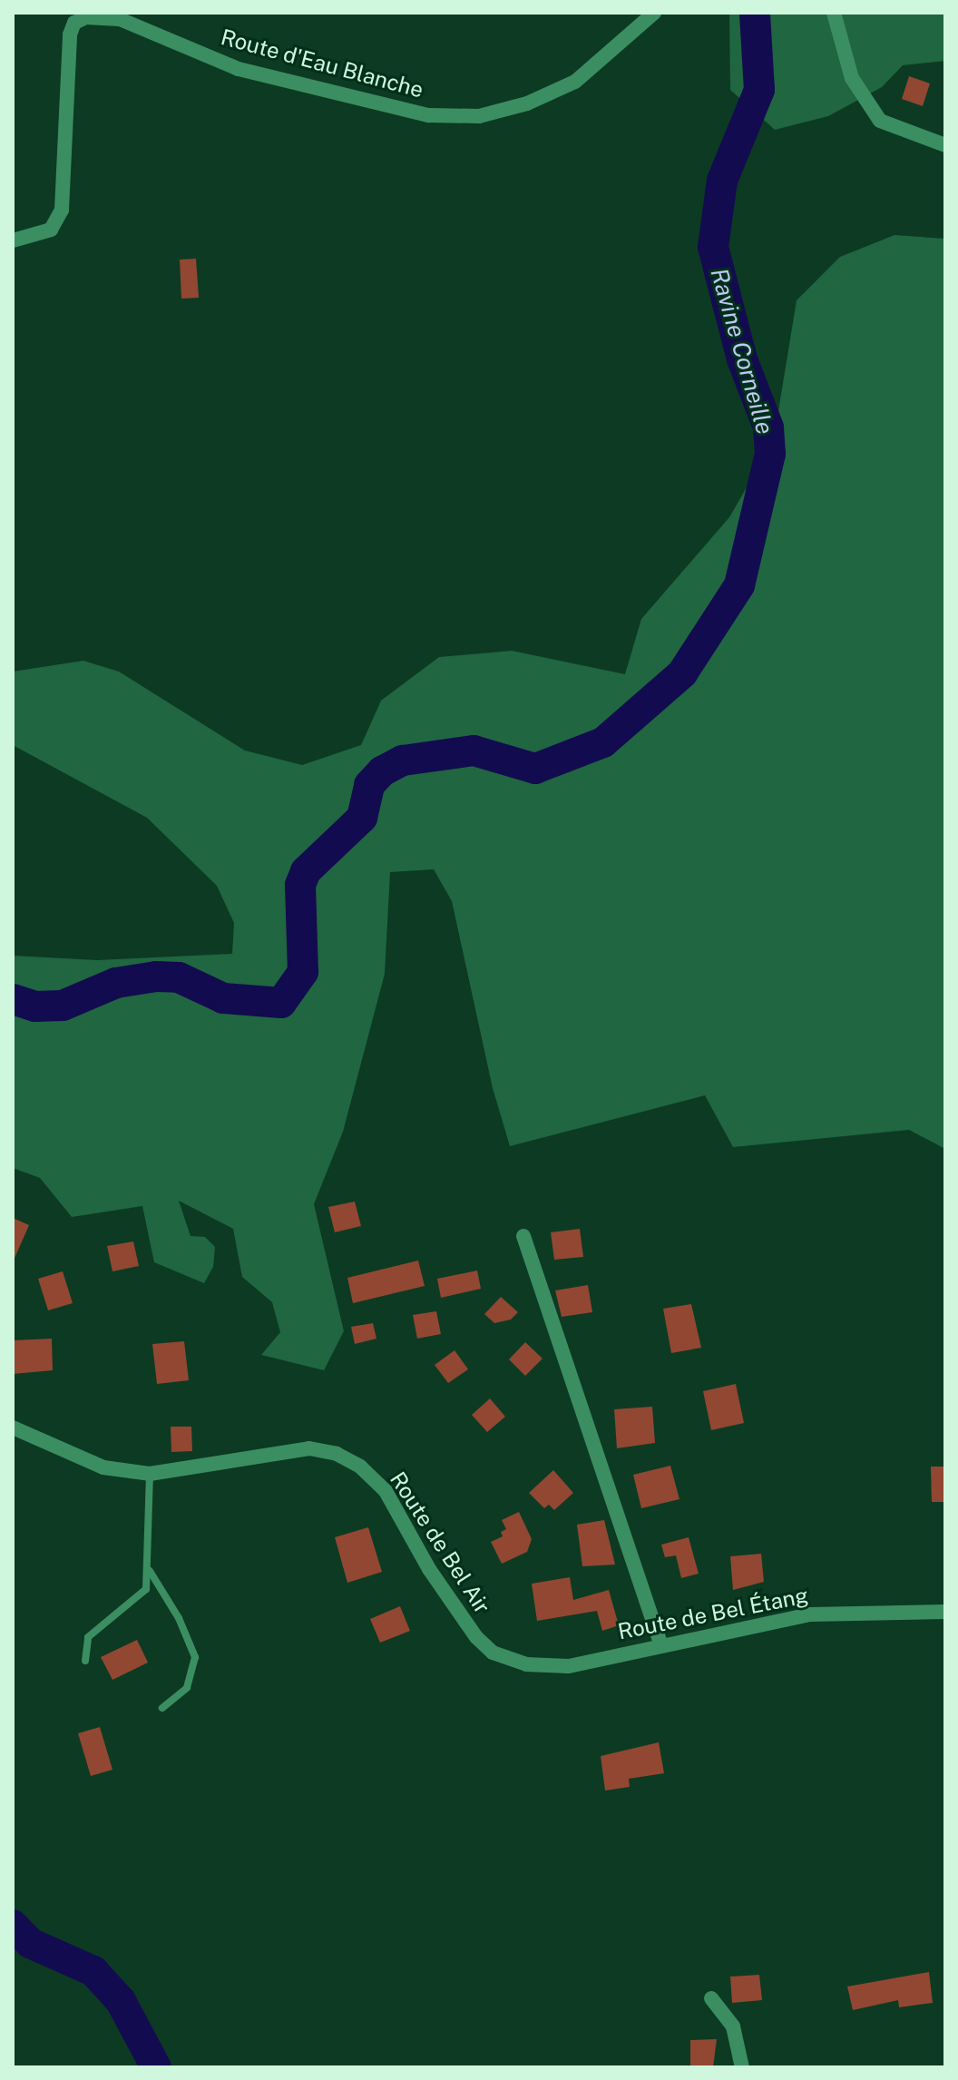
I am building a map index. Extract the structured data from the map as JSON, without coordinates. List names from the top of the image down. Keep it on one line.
{"streets":{"street":["Route d'Eau Blanche","Route de Bel Air","Route de Bel Étang"]},"crossings":[["Route de Bel Air","Route de Bel Étang"]],"water":["Ravine Corneille"]}
